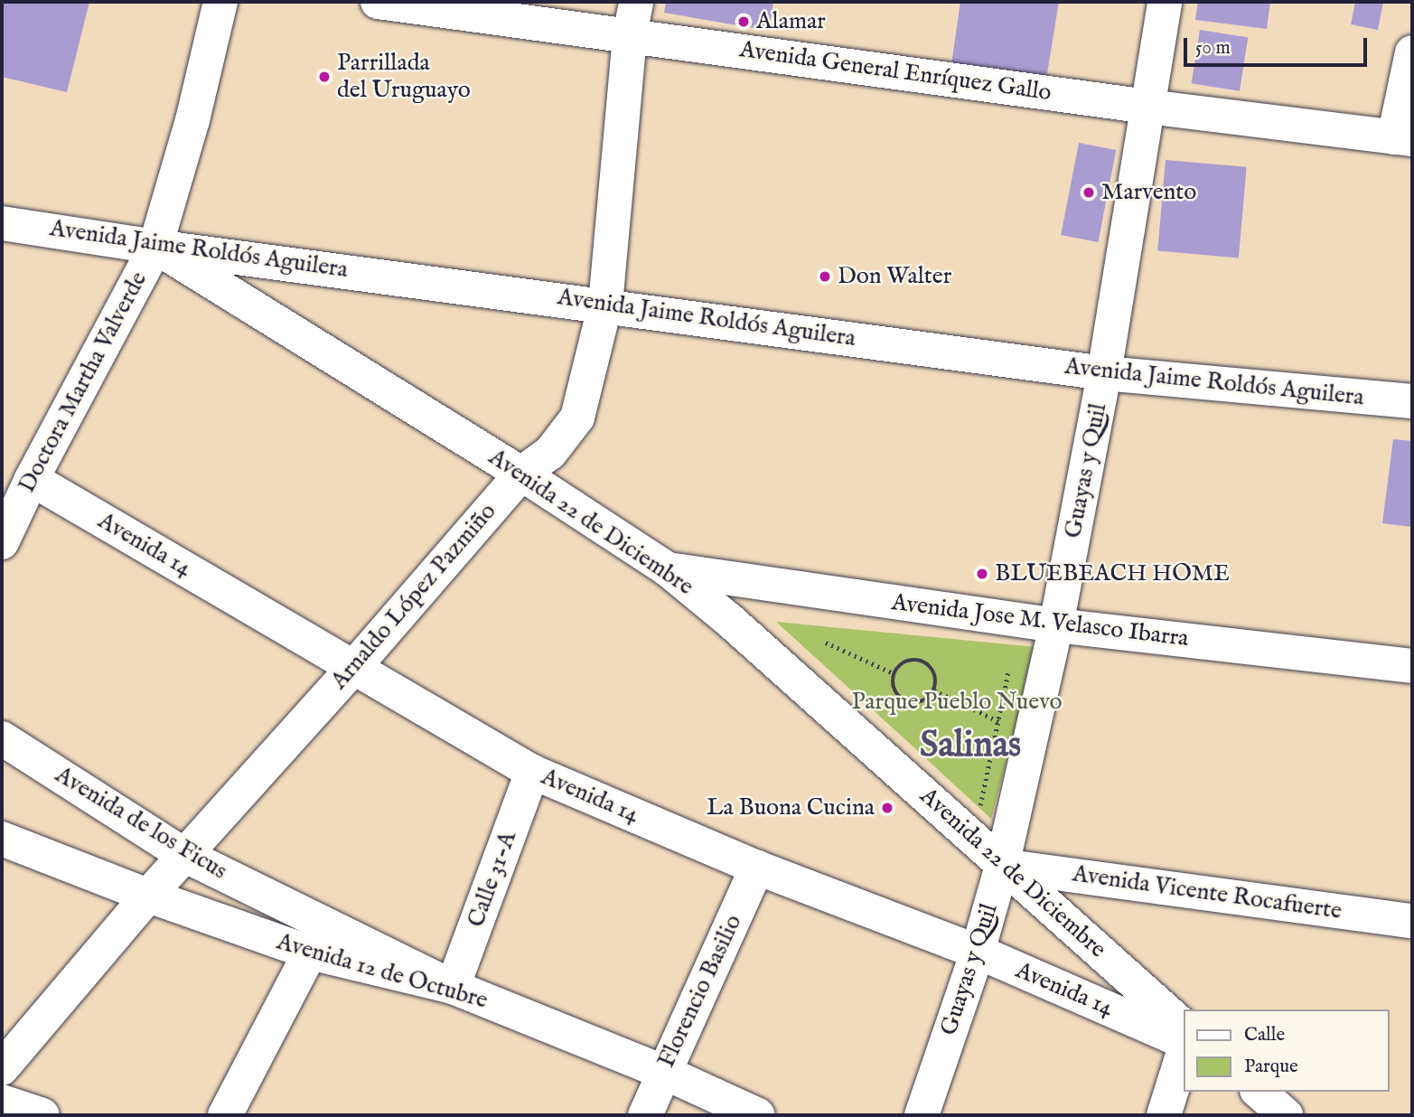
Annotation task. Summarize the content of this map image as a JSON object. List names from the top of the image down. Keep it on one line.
{"streets":{"street":["Avenida General Enríquez Gallo","Avenida Jaime Roldós Aguilera","Doctora Martha Valverde","Guayas y Quil","Avenida 22 de Diciembre","Avenida 14","Arnaldo López Pazmiño","Avenida Jose M. Velasco Ibarra","Avenida de los Ficus","Calle 31-A","Avenida Vicente Rocafuerte","Avenida 12 de Octubre","Florencio Basilio"]},"crossings":[["Avenida General Enríquez Gallo","Guayas y Quil"],["Avenida General Enríquez Gallo","Arnaldo López Pazmiño"],["Avenida Jaime Roldós Aguilera","Doctora Martha Valverde"],["Avenida Jaime Roldós Aguilera","Guayas y Quil"],["Avenida Jaime Roldós Aguilera","Avenida 22 de Diciembre"],["Avenida Jaime Roldós Aguilera","Arnaldo López Pazmiño"],["Doctora Martha Valverde","Avenida 22 de Diciembre"],["Doctora Martha Valverde","Avenida 14"],["Guayas y Quil","Avenida 22 de Diciembre"],["Guayas y Quil","Avenida 14"],["Guayas y Quil","Avenida Jose M. Velasco Ibarra"],["Guayas y Quil","Avenida Vicente Rocafuerte"],["Avenida 22 de Diciembre","Arnaldo López Pazmiño"],["Avenida 22 de Diciembre","Avenida Jose M. Velasco Ibarra"],["Avenida 22 de Diciembre","Avenida Vicente Rocafuerte"],["Avenida 14","Arnaldo López Pazmiño"],["Avenida 14","Calle 31-A"],["Avenida 14","Florencio Basilio"],["Arnaldo López Pazmiño","Avenida de los Ficus"],["Arnaldo López Pazmiño","Avenida 12 de Octubre"],["Avenida de los Ficus","Calle 31-A"],["Avenida de los Ficus","Avenida 12 de Octubre"],["Calle 31-A","Avenida 12 de Octubre"],["Avenida 12 de Octubre","Florencio Basilio"]],"districts":["Salinas"],"parks":["Parque Pueblo Nuevo"],"places":["Alamar","Parrillada del Uruguayo","Marvento","Don Walter","BLUEBEACH HOME","La Buona Cucina"],"legend":["Calle","Parque"],"scale_bar":"50 m"}
